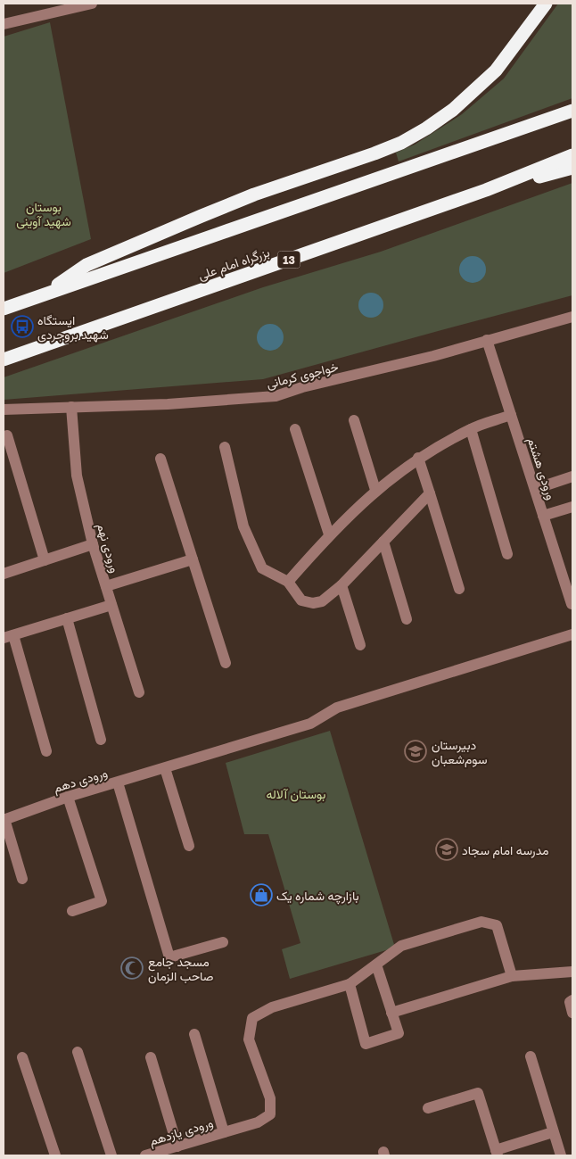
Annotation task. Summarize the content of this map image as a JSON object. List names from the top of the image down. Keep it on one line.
{"streets":{"highway":["13","بزرگراه امام علی"],"street":["خواجوی کرمانی","ورودی هشتم","ورودی نهم","ورودی دهم","ورودی یازدهم"]},"crossings":[["خواجوی کرمانی","ورودی هشتم"],["خواجوی کرمانی","ورودی نهم"]],"parks":["بوستان شهید آوینی","بوستان آلاله"],"places":{"bus stop":["ایستگاه شهید بروجردی"],"school or university":["دبیرستان سوم‌شعبان","مدرسه امام سجاد"],"shop":["بازارچه شماره یک"],"mosque":["مسجد جامع صاحب الزمان"]}}
